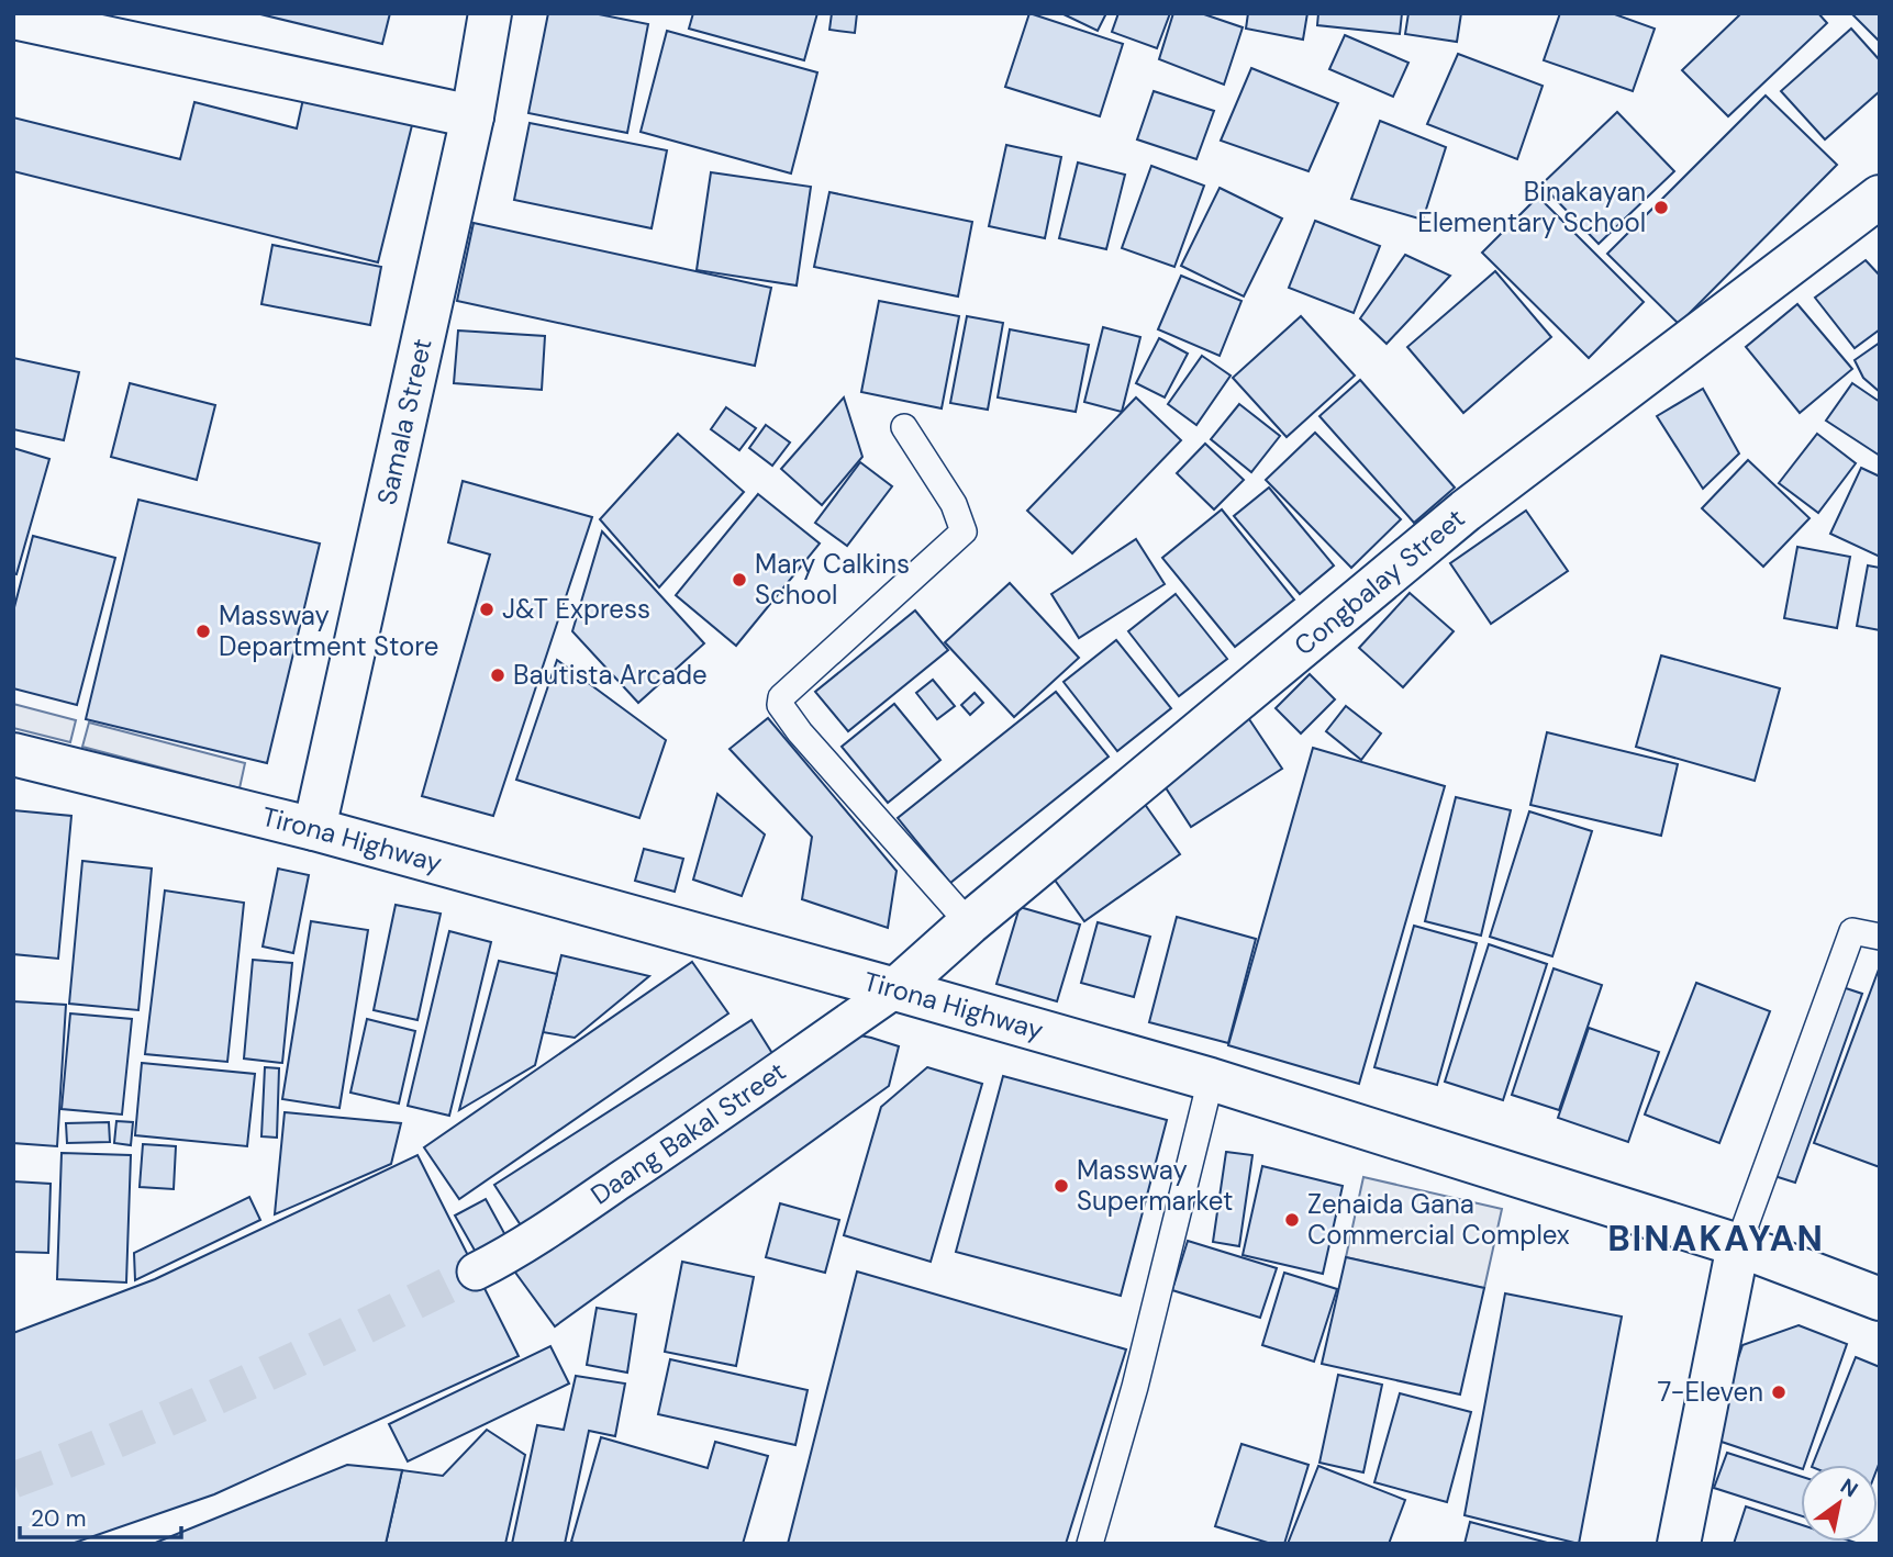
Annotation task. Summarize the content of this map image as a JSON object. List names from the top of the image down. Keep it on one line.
{"streets":{"street":["Samala Street","Congbalay Street","Tirona Highway","Daang Bakal Street"]},"crossings":[["Samala Street","Tirona Highway"],["Congbalay Street","Tirona Highway"],["Congbalay Street","Daang Bakal Street"],["Tirona Highway","Daang Bakal Street"]],"districts":["BINAKAYAN"],"places":["Binakayan Elementary School","Mary Calkins School","J&T Express","Massway Department Store","Bautista Arcade","Massway Supermarket","Zenaida Gana Commercial Complex","7-Eleven"],"scale_bar":"20 m","north":"top right"}
